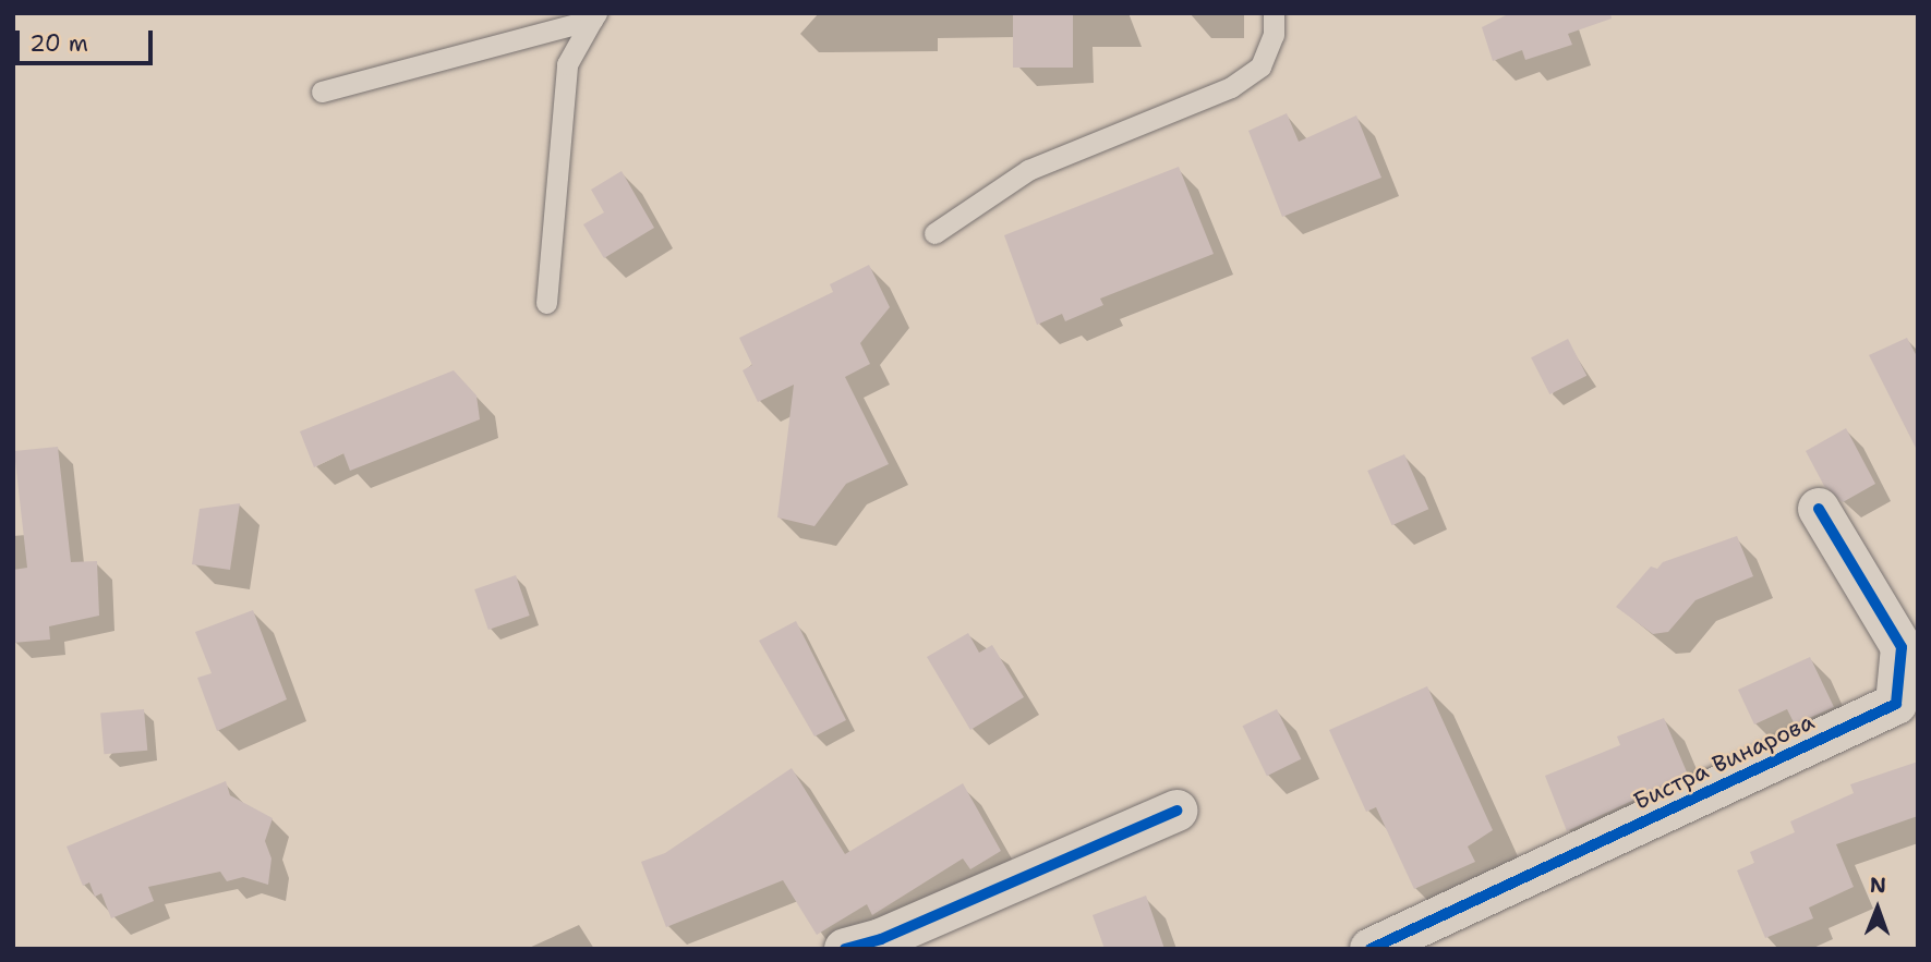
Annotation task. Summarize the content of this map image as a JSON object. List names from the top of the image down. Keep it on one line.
{"streets":{"street":["Бистра Винарова"]},"scale_bar":"20 m","north":"top"}
